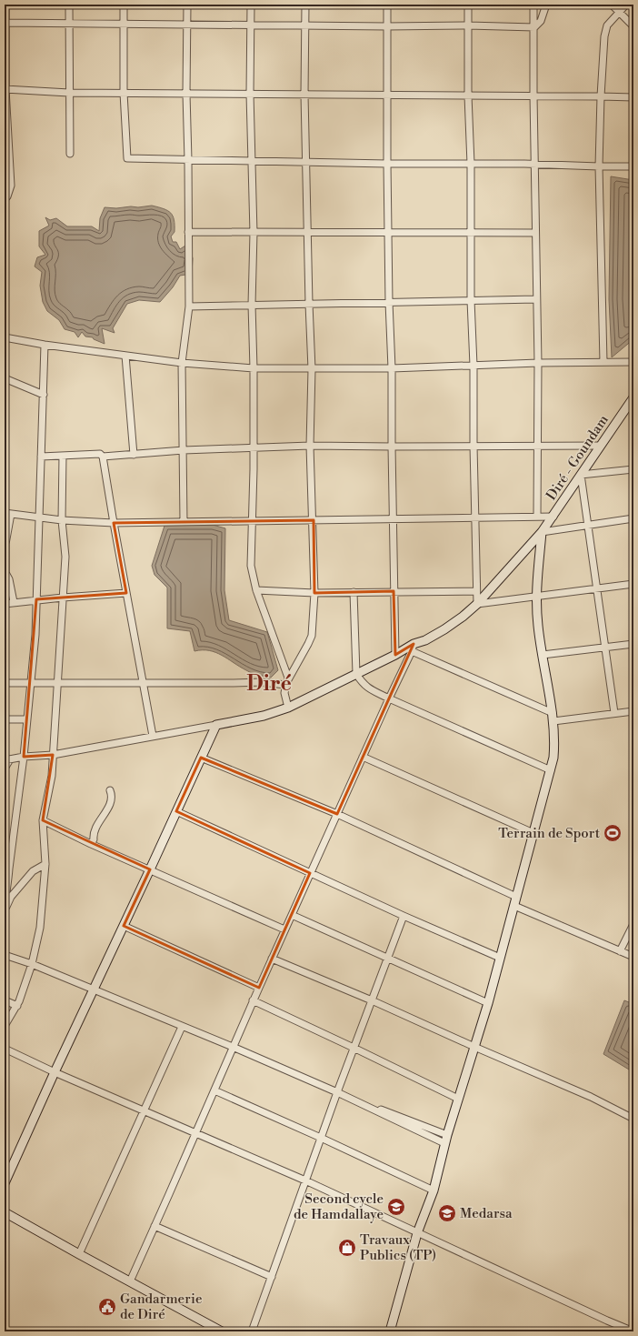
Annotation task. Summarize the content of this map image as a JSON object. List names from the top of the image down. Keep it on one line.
{"streets":{"main road":["Diré - Goundam"]},"districts":["Diré"],"places":{"sports":["Terrain de Sport"],"school or university":["Second cycle de Hamdallaye","Medarsa"],"shop":["Travaux Publics (TP)"],"public building":["Gandarmerie de Diré"]}}
